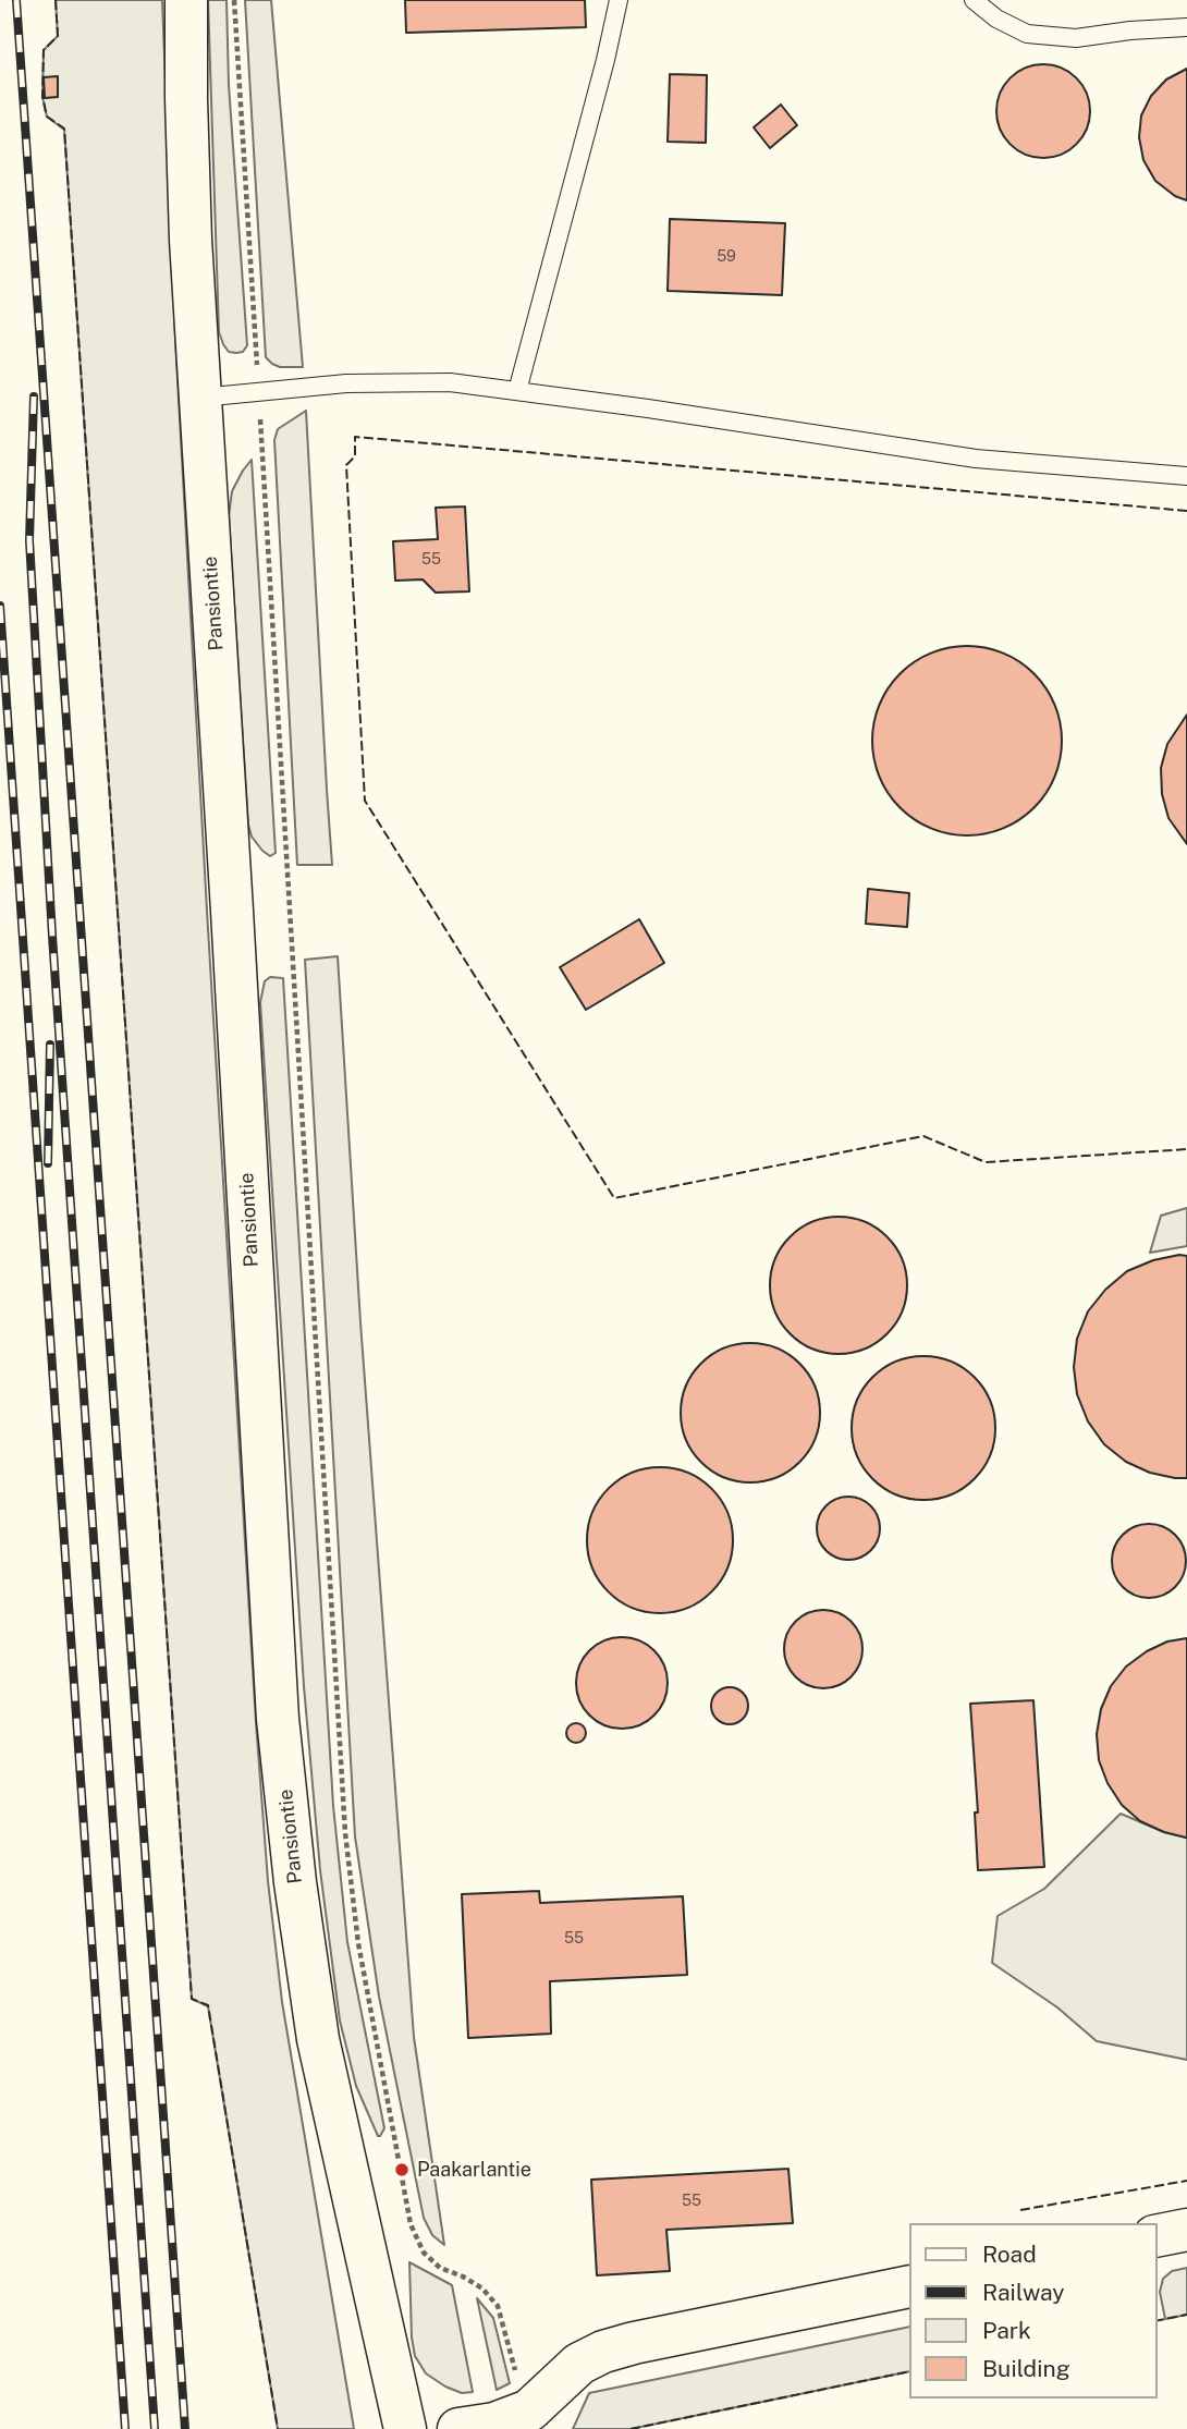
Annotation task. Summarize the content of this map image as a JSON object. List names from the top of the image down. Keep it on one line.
{"streets":{"street":["Pansiontie"]},"places":["Paakarlantie"],"house_numbers":["59","55","55","55"],"legend":["Road","Railway","Park","Building"]}
